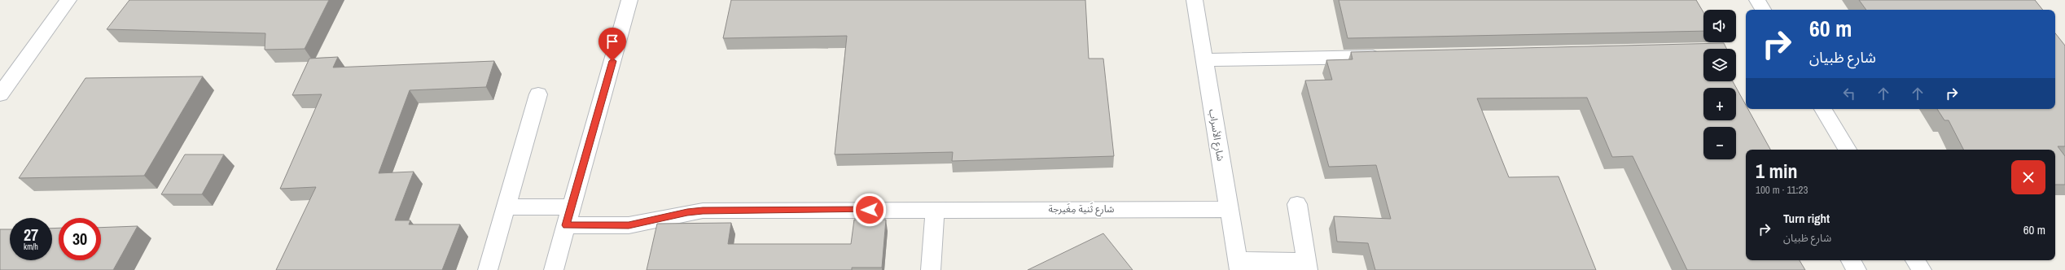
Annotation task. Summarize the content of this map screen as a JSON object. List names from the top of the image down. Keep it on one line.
{"streets":{"street":["شارع الأسراب","شارع ثَنية مِغَيرجة"]},"crossings":[["شارع الأسراب","شارع ثَنية مِغَيرجة"]],"page":{"map_buttons":["+","−"],"turn":["60 m","شارع ظبيان"],"heading":["1 min","100 m · 11:23"],"list":[{"name":"Turn right","note":"شارع ظبيان","value":"60 m"}],"speed":"27 km/h","limit":"30"}}
